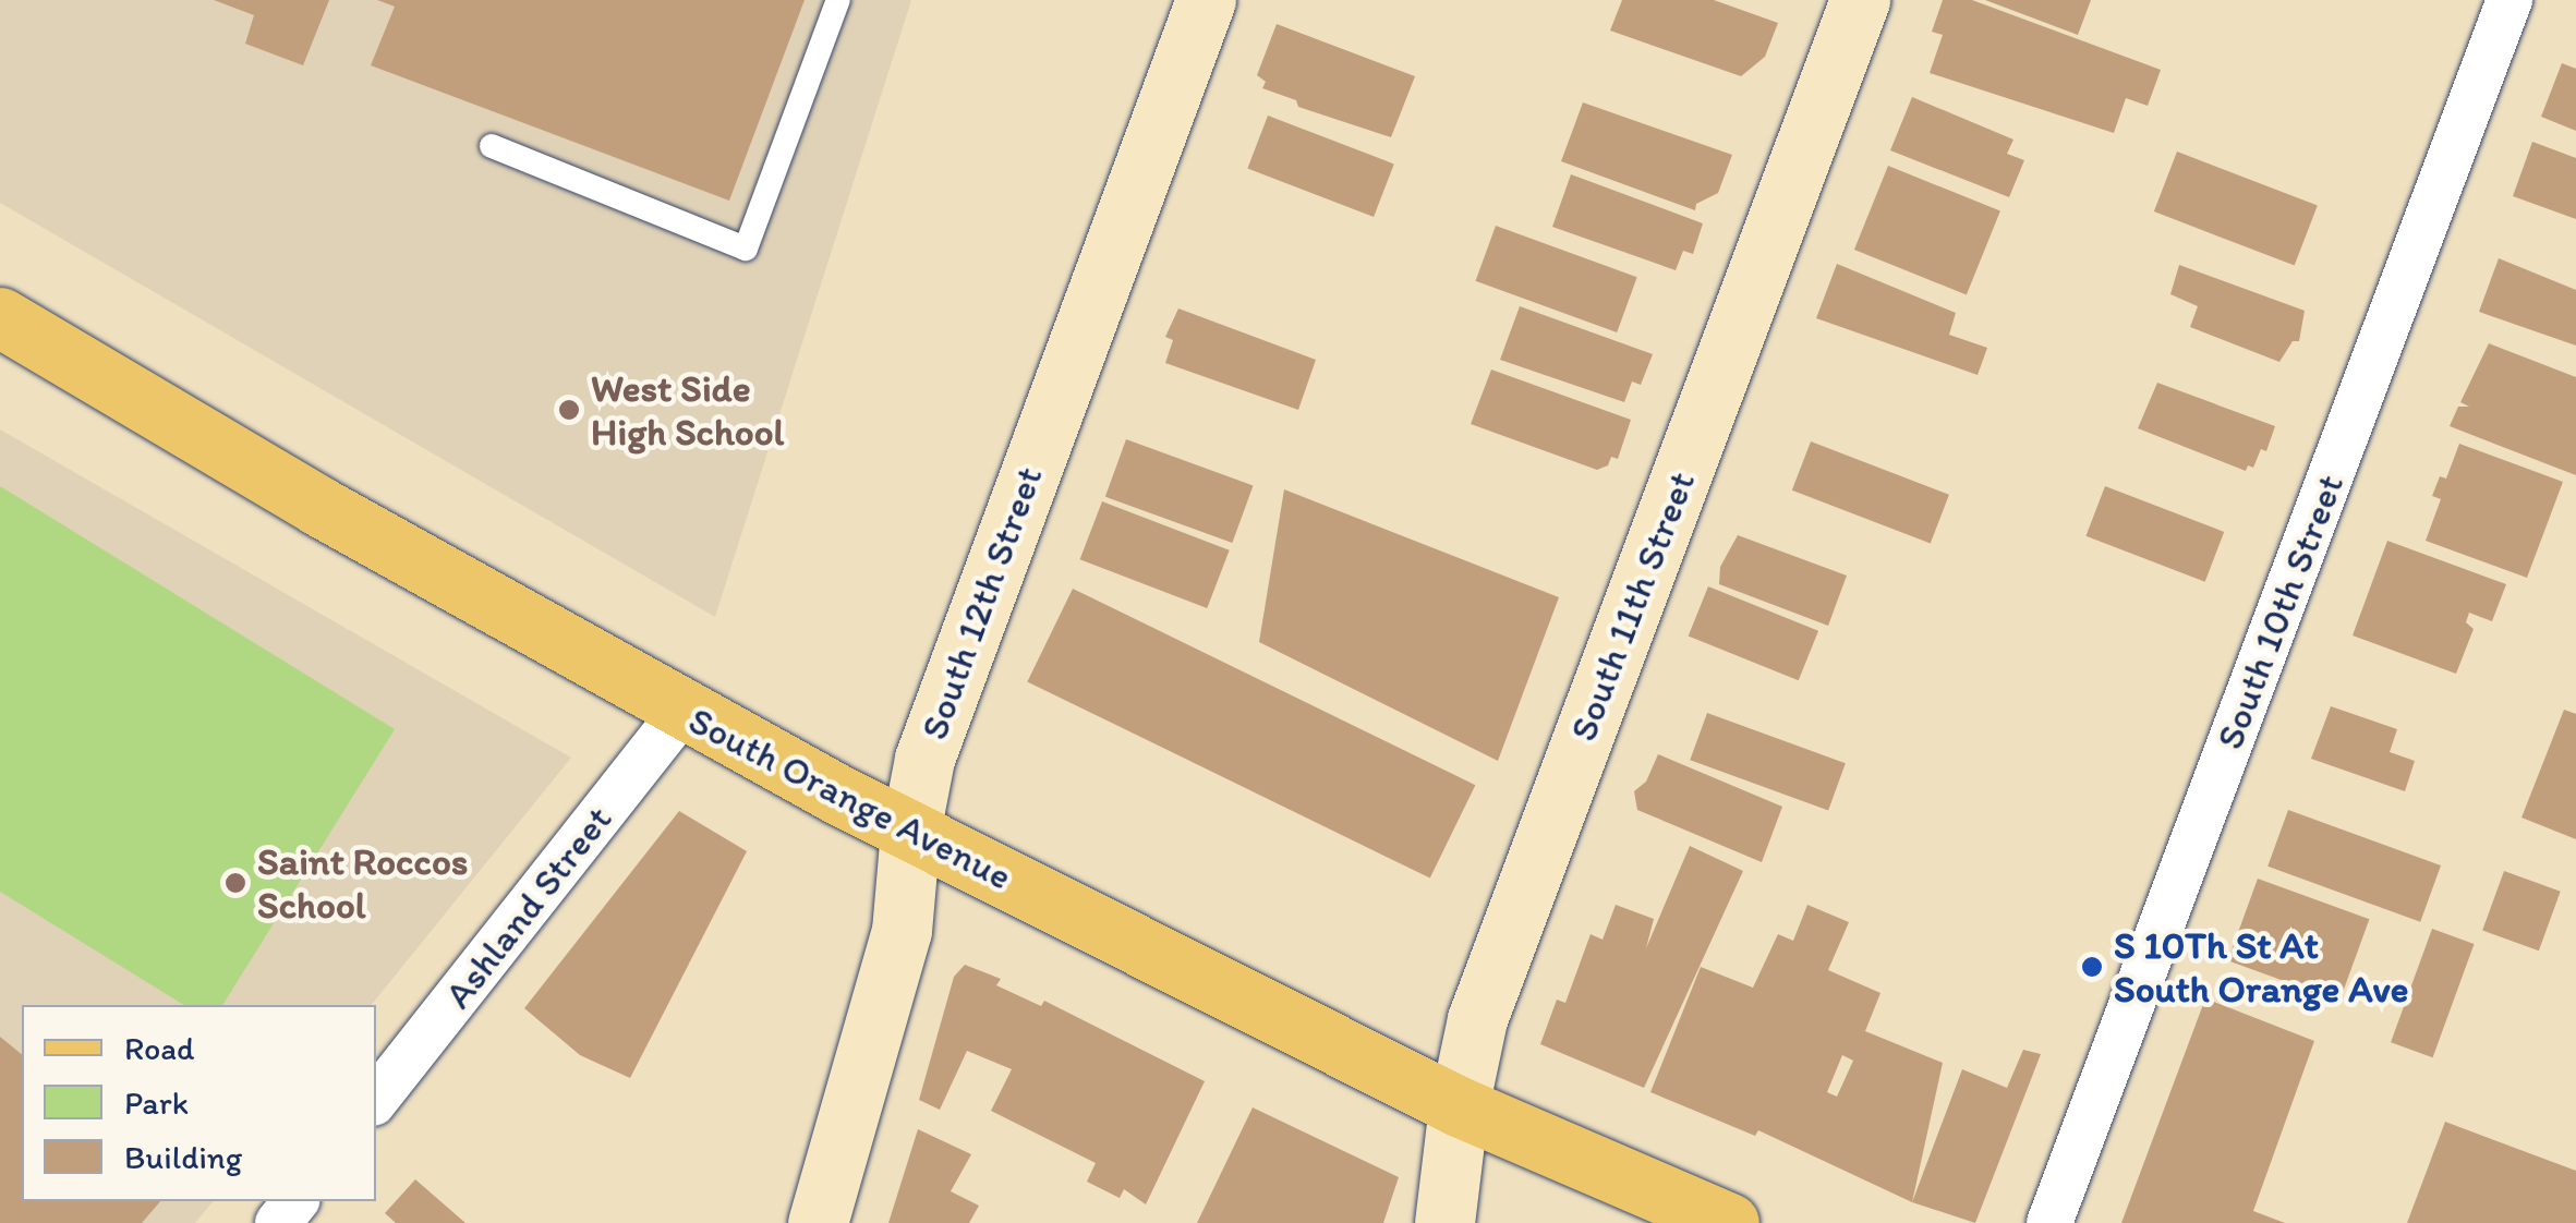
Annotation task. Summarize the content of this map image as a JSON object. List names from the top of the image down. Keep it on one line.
{"streets":{"main road":["South Orange Avenue"],"street":["South 12th Street","South 11th Street","South 10th Street","Ashland Street"]},"crossings":[["South 12th Street","South Orange Avenue"],["South 11th Street","South Orange Avenue"],["South Orange Avenue","Ashland Street"]],"places":["West Side High School","Saint Roccos School","S 10Th St At South Orange Ave"],"legend":["Road","Park","Building"]}
